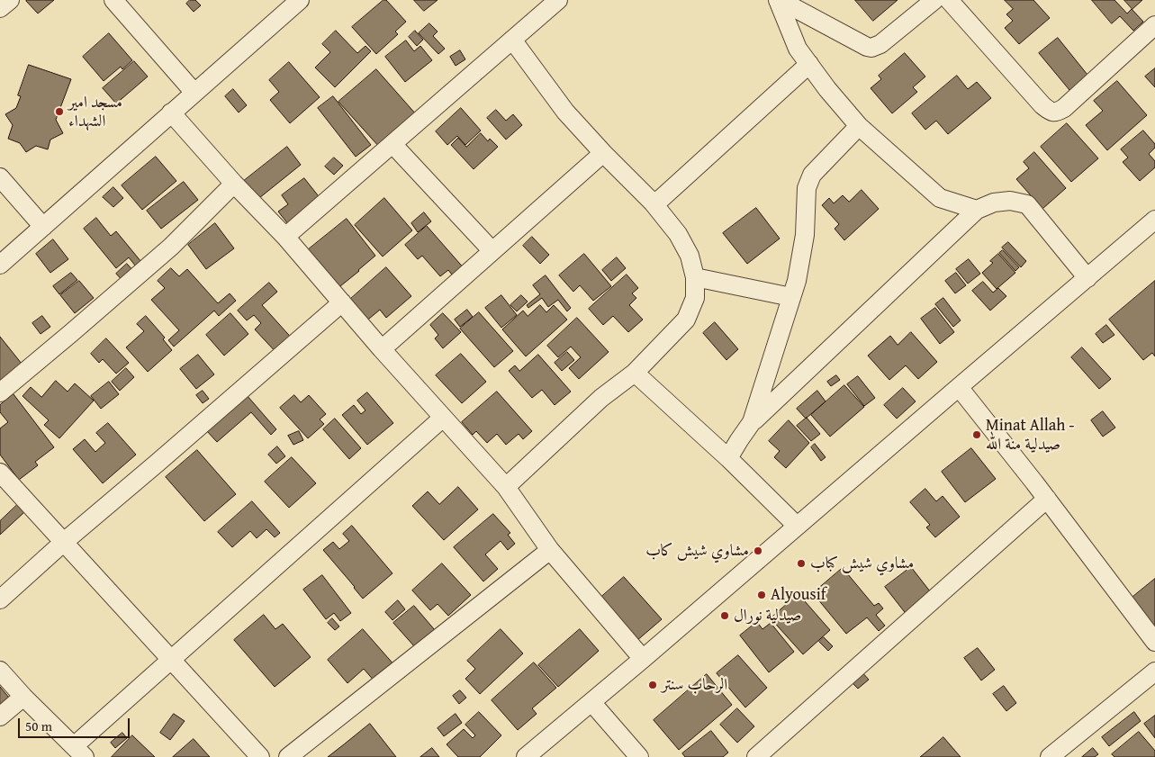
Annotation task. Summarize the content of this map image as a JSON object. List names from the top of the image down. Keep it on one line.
{"places":["مسجد امير الشهداء","Minat Allah - صيدلية منة الله","مشاوي شيش كاب","مشاوي شيش كباب","Alyousif","صيدلية نورال","الرحاب سنتر"],"scale_bar":"50 m"}
